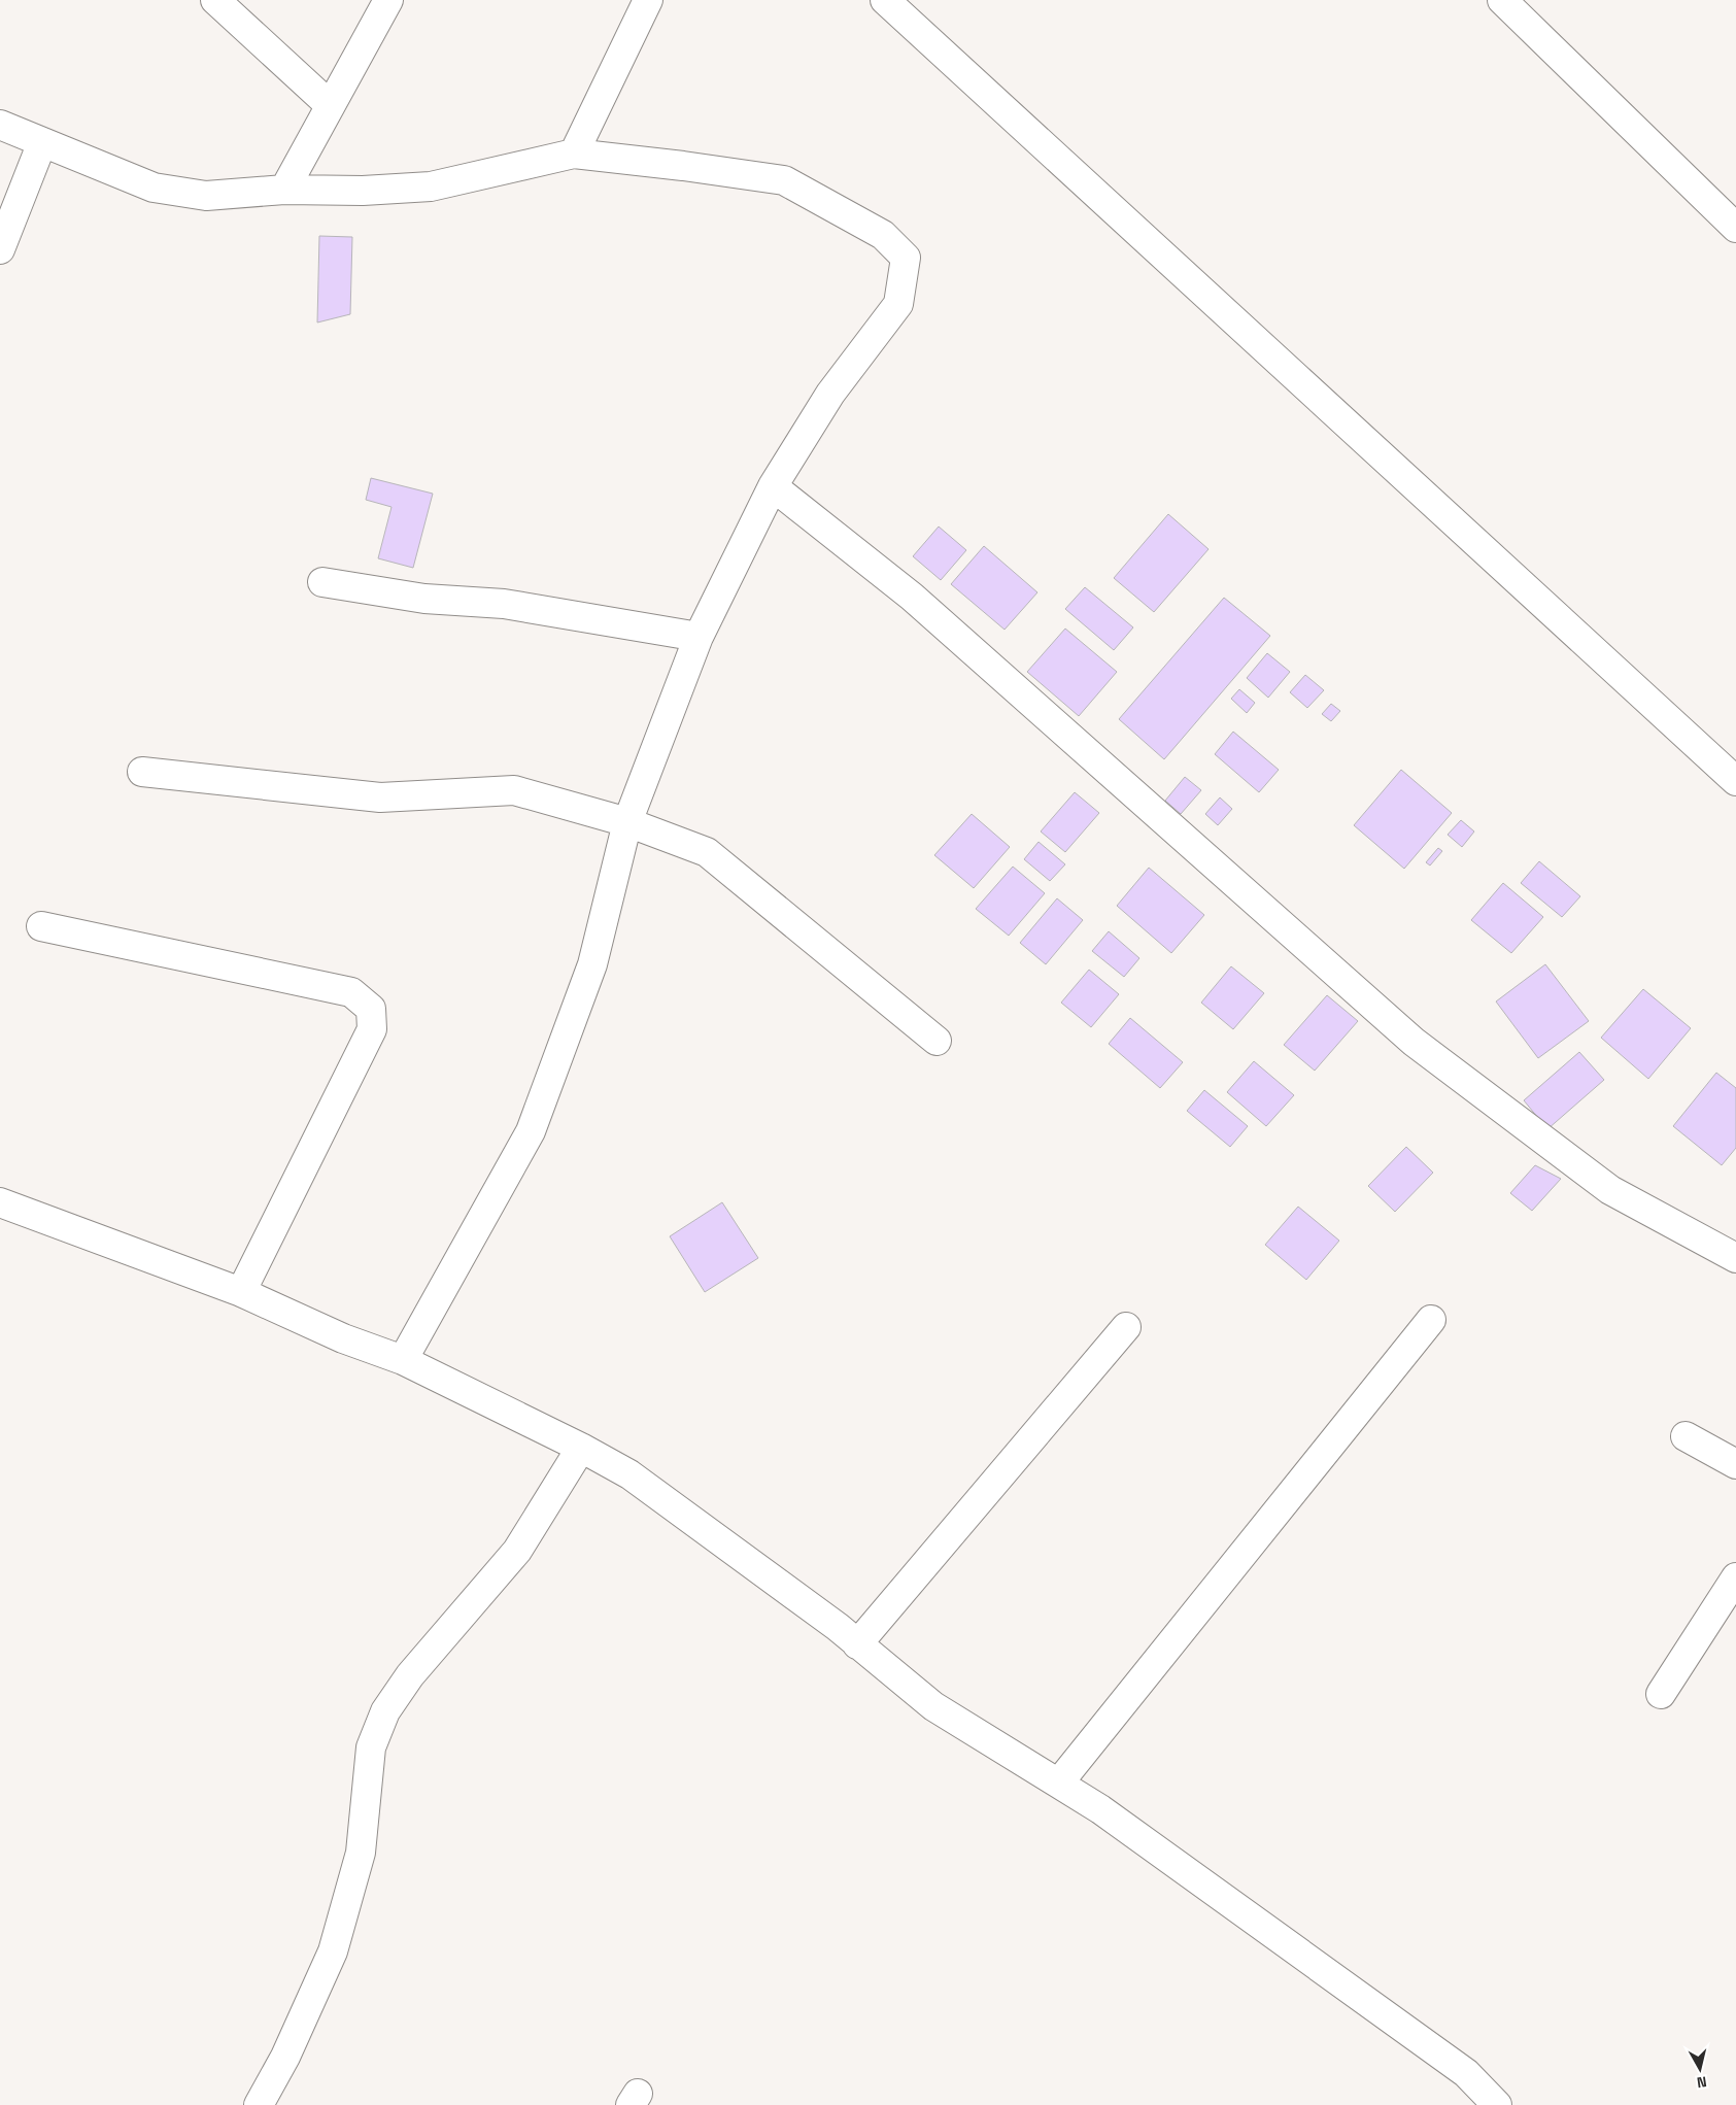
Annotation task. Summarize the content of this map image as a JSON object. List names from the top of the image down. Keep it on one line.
{"north":"bottom"}
